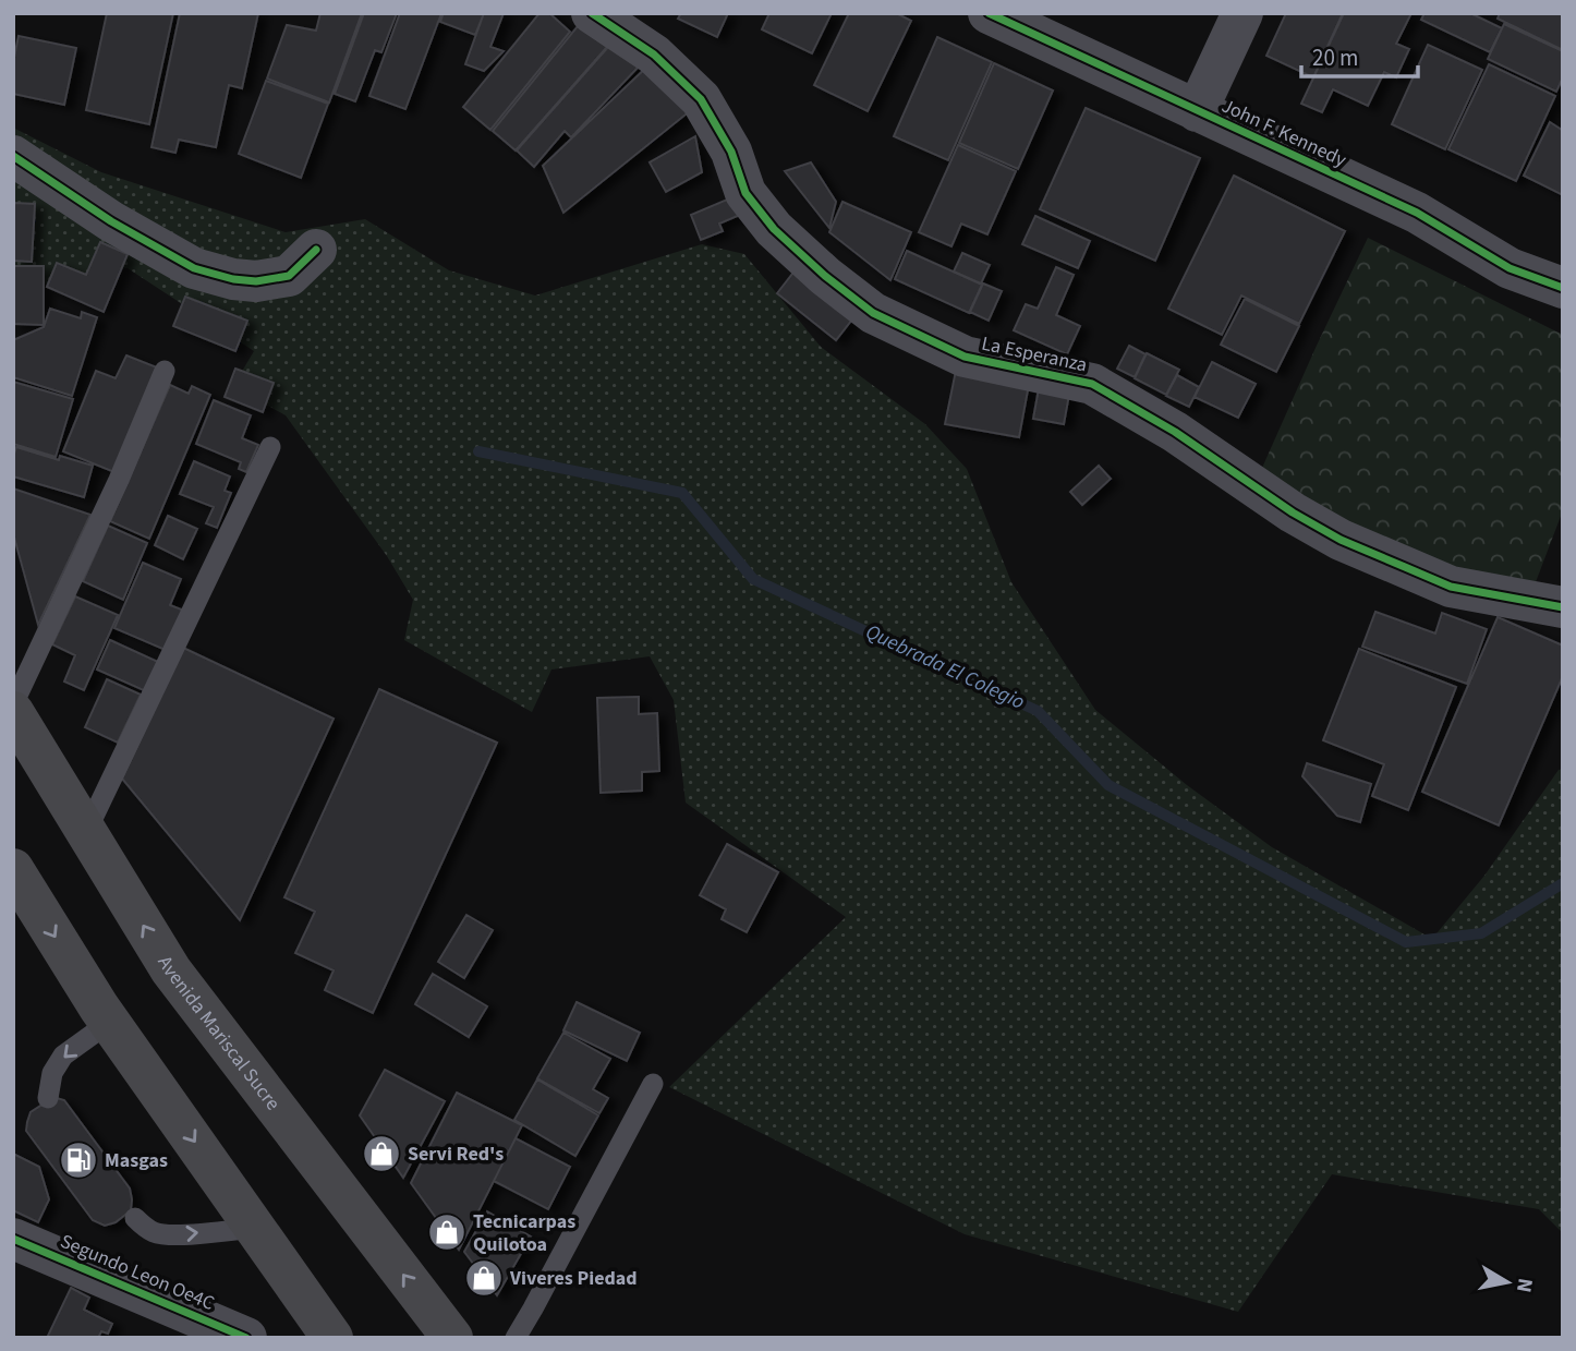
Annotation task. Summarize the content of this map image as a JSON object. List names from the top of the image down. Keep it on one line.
{"streets":{"main road":["Avenida Mariscal Sucre"],"street":["John F. Kennedy","La Esperanza","Segundo Leon Oe4C"]},"water":["Quebrada El Colegio"],"places":{"shop":["Servi Red's","Tecnicarpas Quilotoa","Viveres Piedad"],"fuel station":["Masgas"]},"scale_bar":"20 m","north":"right"}
